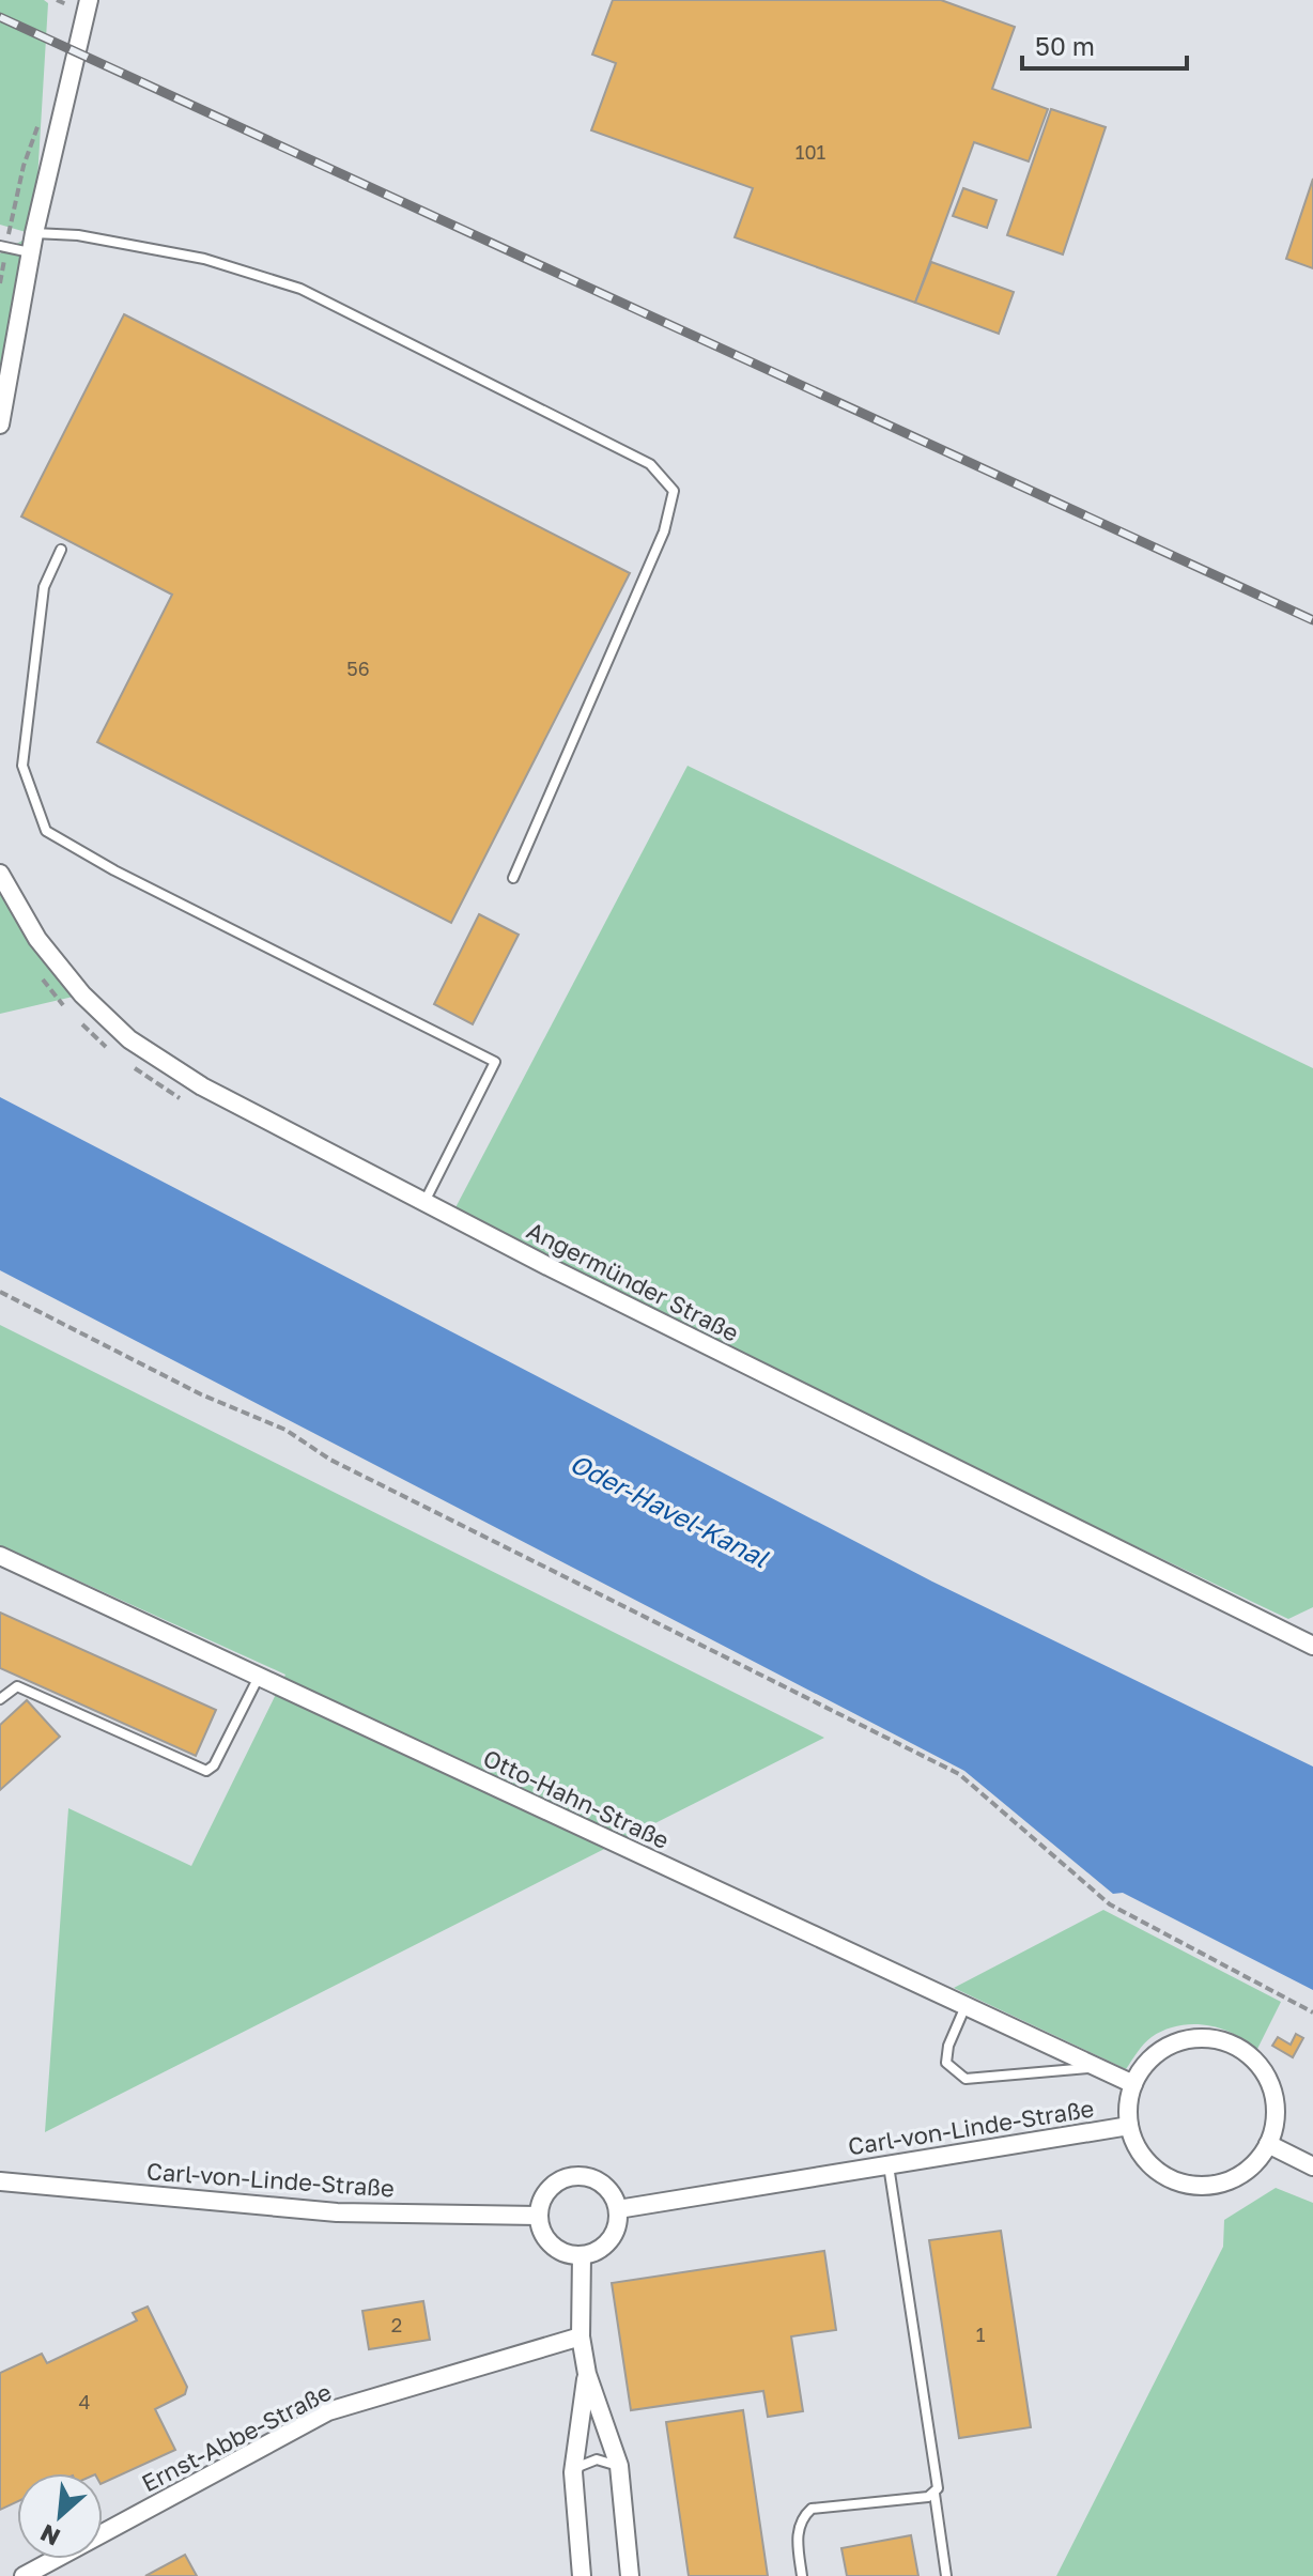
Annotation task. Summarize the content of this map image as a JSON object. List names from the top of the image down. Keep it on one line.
{"streets":{"street":["Angermünder Straße","Otto-Hahn-Straße","Carl-von-Linde-Straße","Ernst-Abbe-Straße"]},"crossings":[["Otto-Hahn-Straße","Carl-von-Linde-Straße"]],"water":["Oder-Havel-Kanal"],"house_numbers":["101","56","2","1","4"],"scale_bar":"50 m","north":"bottom left"}
